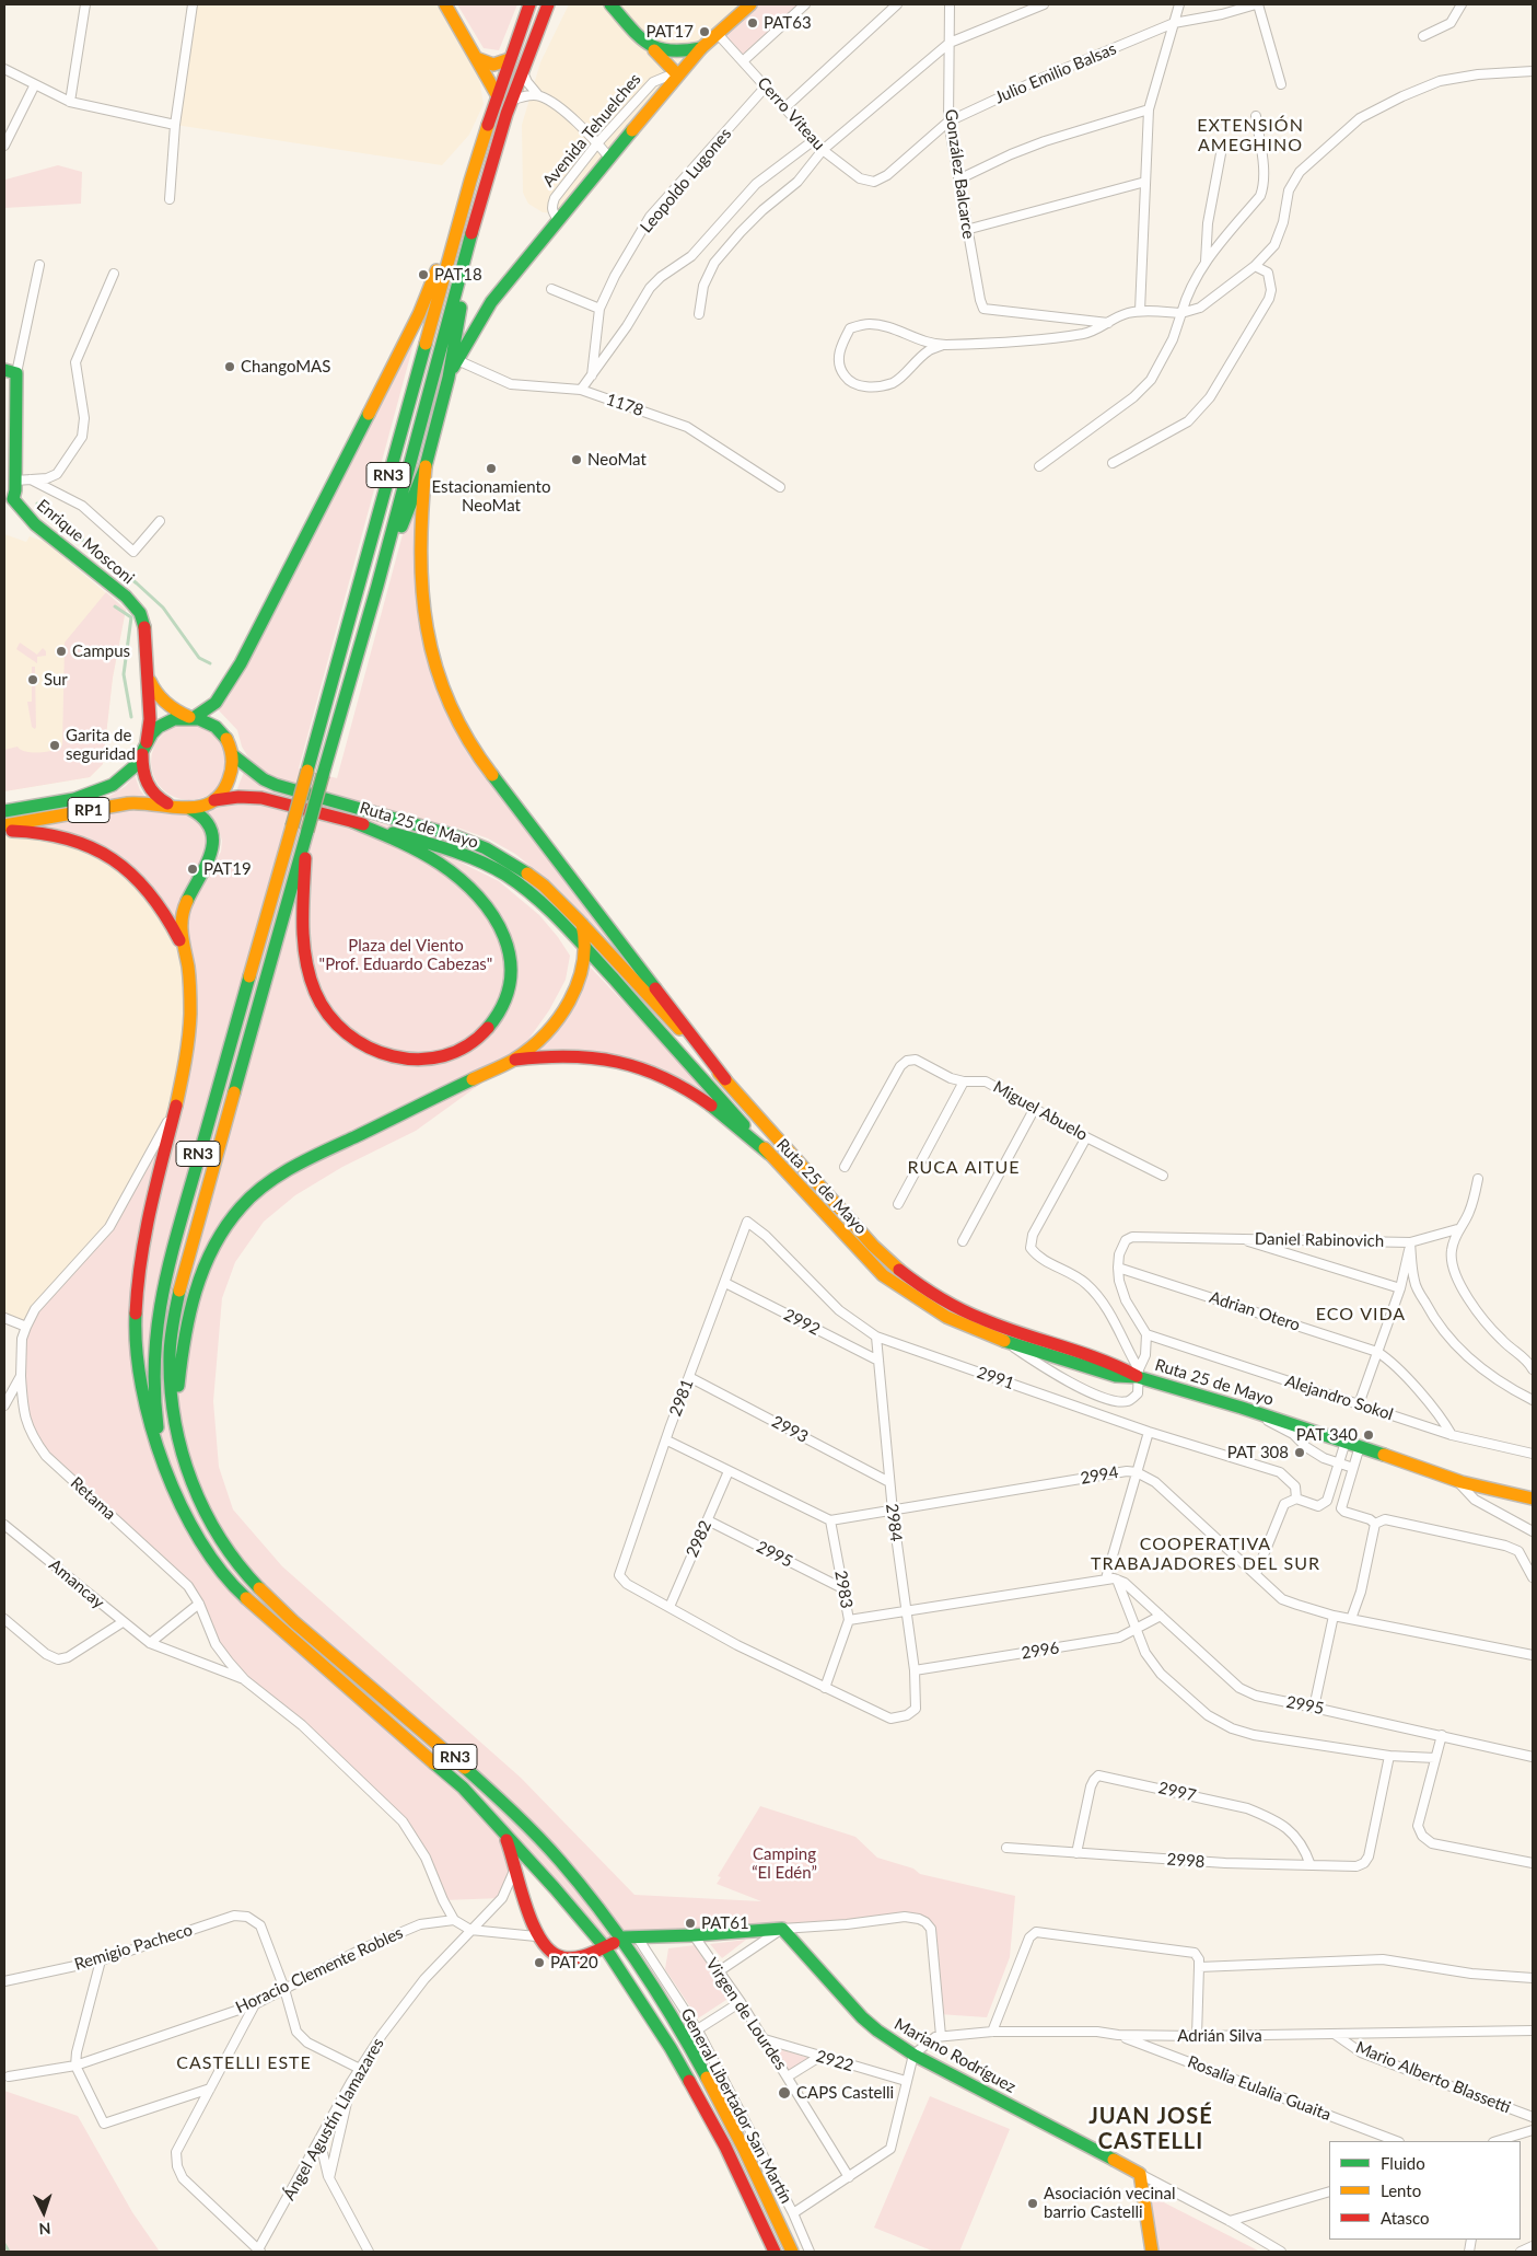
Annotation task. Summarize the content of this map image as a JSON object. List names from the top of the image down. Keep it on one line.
{"streets":{"main road":["Avenida Tehuelches","RN3","Enrique Mosconi","RP1","Ruta 25 de Mayo","Mariano Rodríguez"],"street":["Julio Emilio Balsas","Cerro Viteau","González Balcarce","Leopoldo Lugones","1178","Miguel Abuelo","Daniel Rabinovich","Adrian Otero","2992","2991","2981","Alejandro Sokol","2993","2994","Retama","2984","2982","2995","Amancay","2983","2996","2997","2998","Remigio Pacheco","Horacio Clemente Robles","Virgen de Lourdes","Adrián Silva","2922","Mario Alberto Blassetti","Rosalia Eulalia Guaita","General Libertador San Martín","Ángel Agustín Llamazares"]},"crossings":[["Julio Emilio Balsas","Cerro Viteau"],["Julio Emilio Balsas","González Balcarce"],["Cerro Viteau","Avenida Tehuelches"],["Cerro Viteau","Leopoldo Lugones"],["Avenida Tehuelches","1178"],["Enrique Mosconi","RP1"],["Enrique Mosconi","Ruta 25 de Mayo"],["RP1","Ruta 25 de Mayo"],["Daniel Rabinovich","Adrian Otero"],["Adrian Otero","Alejandro Sokol"],["2992","2981"],["2992","2984"],["2991","2981"],["2991","2984"],["2981","2993"],["2981","2982"],["2993","2984"],["2994","2984"],["2994","2983"],["Retama","Amancay"],["2984","2983"],["2984","2996"],["2982","2995"],["2995","2983"],["2995","2996"],["2997","2998"],["Remigio Pacheco","Horacio Clemente Robles"],["Virgen de Lourdes","2922"],["Adrián Silva","Mariano Rodríguez"],["Adrián Silva","Mario Alberto Blassetti"],["Adrián Silva","Rosalia Eulalia Guaita"]],"districts":["EXTENSIÓN AMEGHINO","RUCA AITUE","ECO VIDA","COOPERATIVA TRABAJADORES DEL SUR","CASTELLI ESTE","JUAN JOSÉ CASTELLI"],"parks":["Plaza del Viento \"Prof. Eduardo Cabezas\"","Camping “El Edén”"],"places":["PAT63","PAT17","PAT18","ChangoMAS","NeoMat","Estacionamiento NeoMat","Campus","Sur","Garita de seguridad","PAT19","PAT 340","PAT 308","PAT61","PAT20","CAPS Castelli","Asociación vecinal barrio Castelli"],"legend":["Fluido","Lento","Atasco"],"north":"bottom"}
